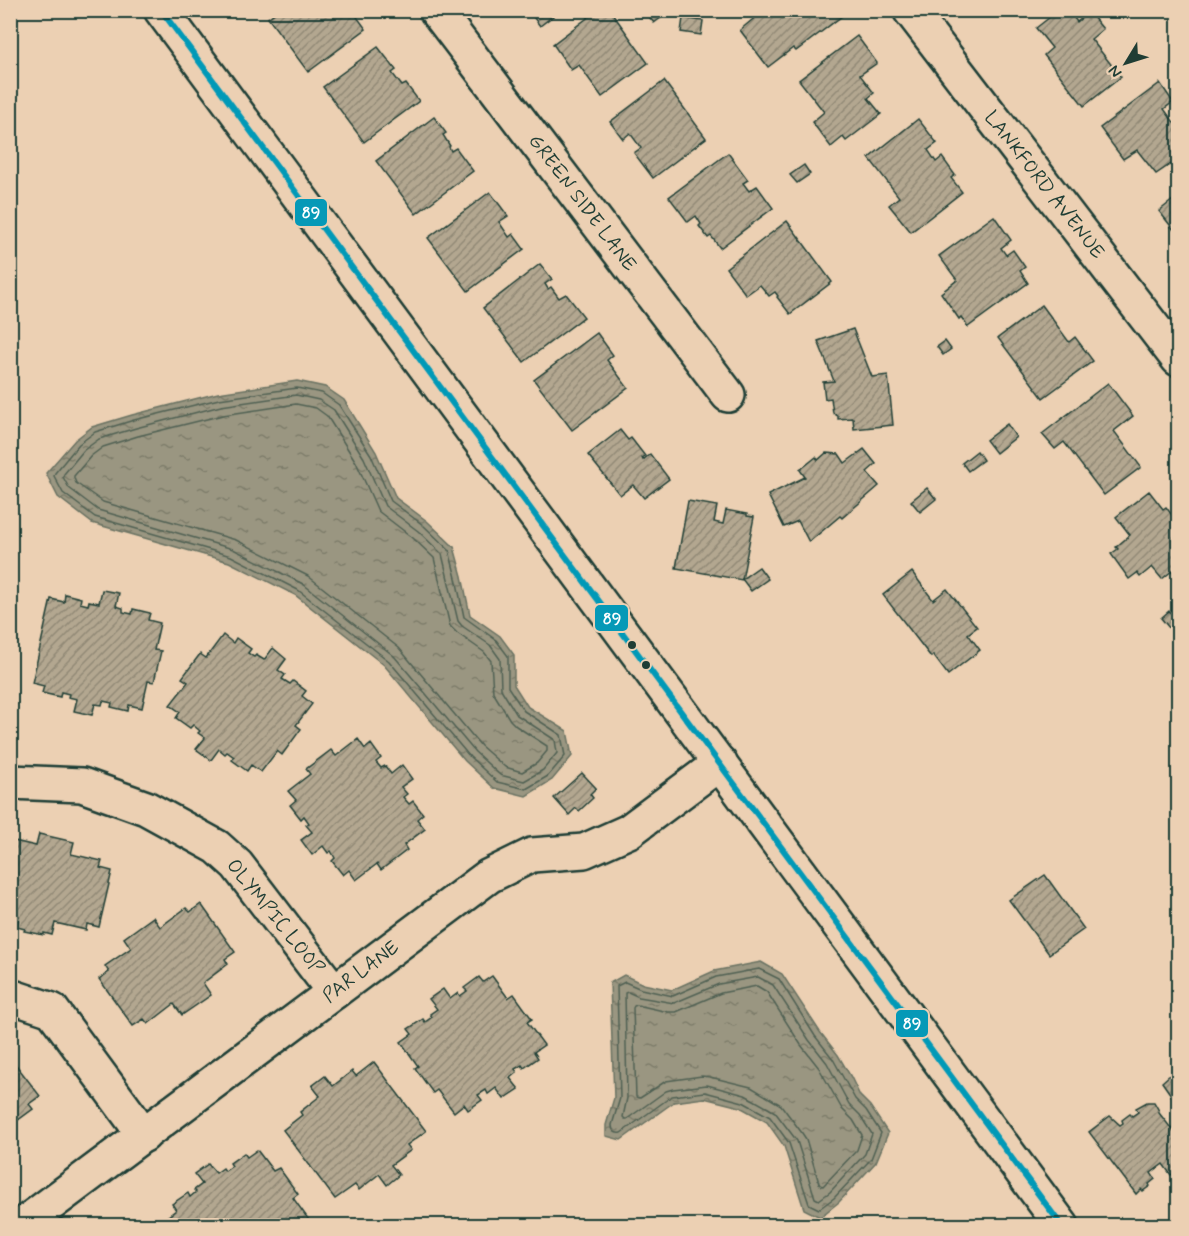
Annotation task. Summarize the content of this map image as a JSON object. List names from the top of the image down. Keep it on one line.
{"streets":{"street":["LANKFORD AVENUE","GREEN SIDE LANE","OLYMPIC LOOP","PAR LANE"]},"crossings":[["OLYMPIC LOOP","PAR LANE"]],"lines":["transit line 89"],"north":"bottom left"}
